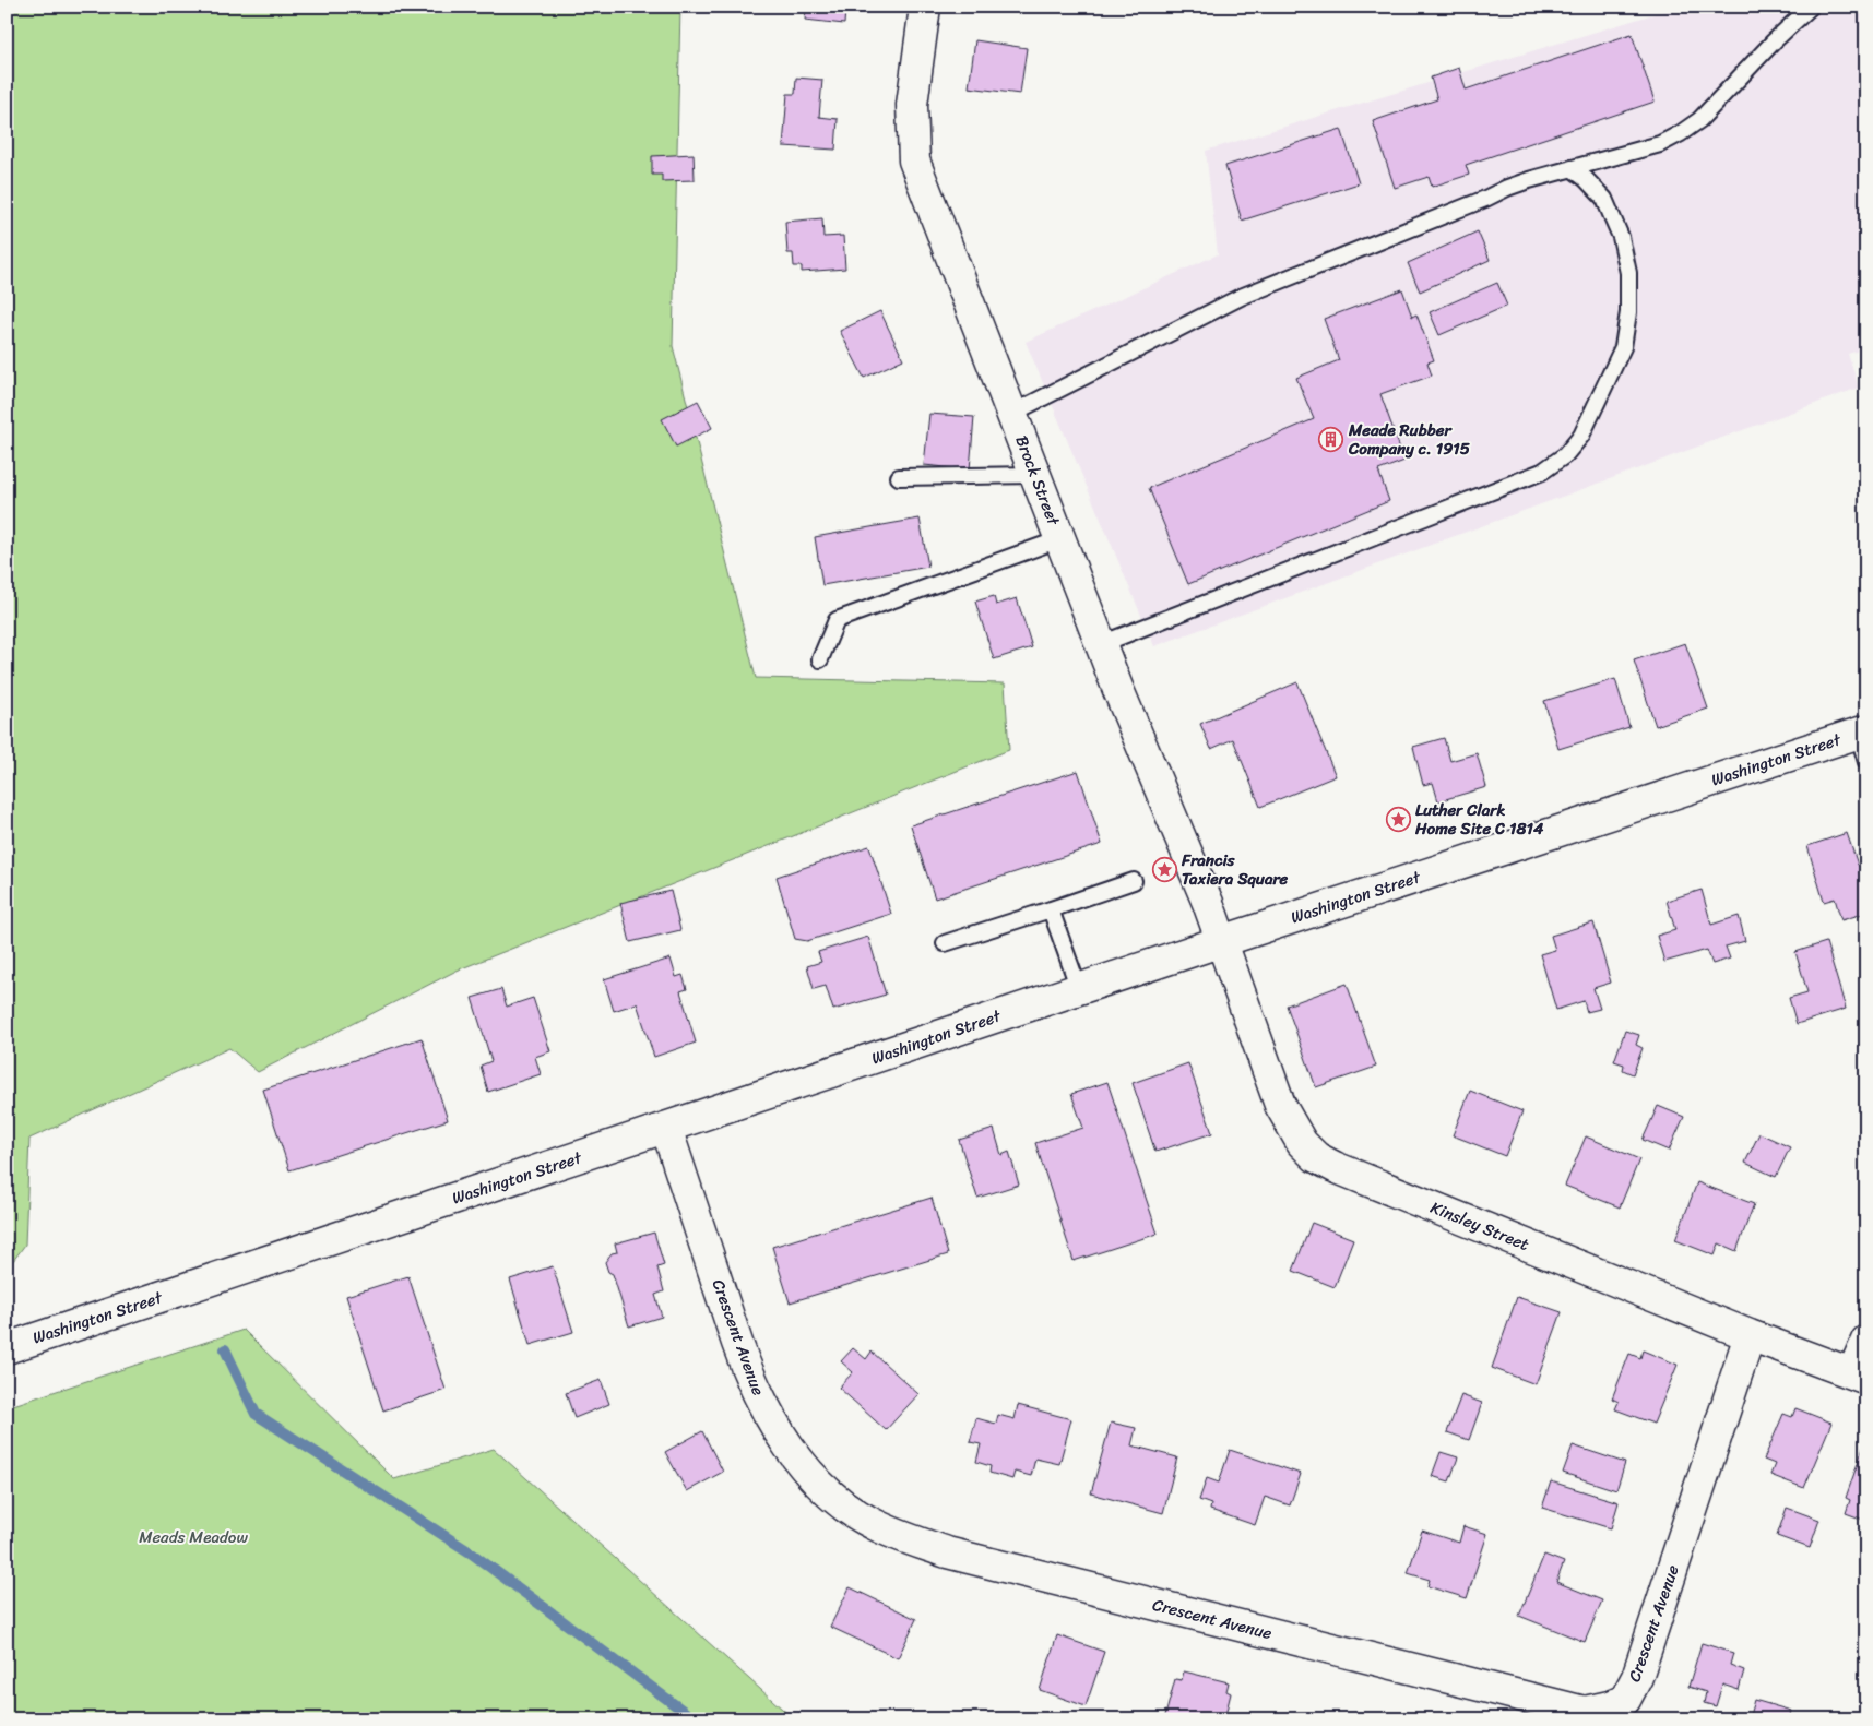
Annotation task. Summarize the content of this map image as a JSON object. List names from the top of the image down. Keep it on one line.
{"streets":{"street":["Brock Street","Washington Street","Kinsley Street","Crescent Avenue"]},"crossings":[["Brock Street","Washington Street"],["Brock Street","Kinsley Street"],["Washington Street","Kinsley Street"],["Washington Street","Crescent Avenue"],["Kinsley Street","Crescent Avenue"]],"parks":["Meads Meadow"],"places":{"building":["Meade Rubber Company c. 1915"],"place":["Luther Clark Home Site C 1814","Francis Taxiera Square"]}}
